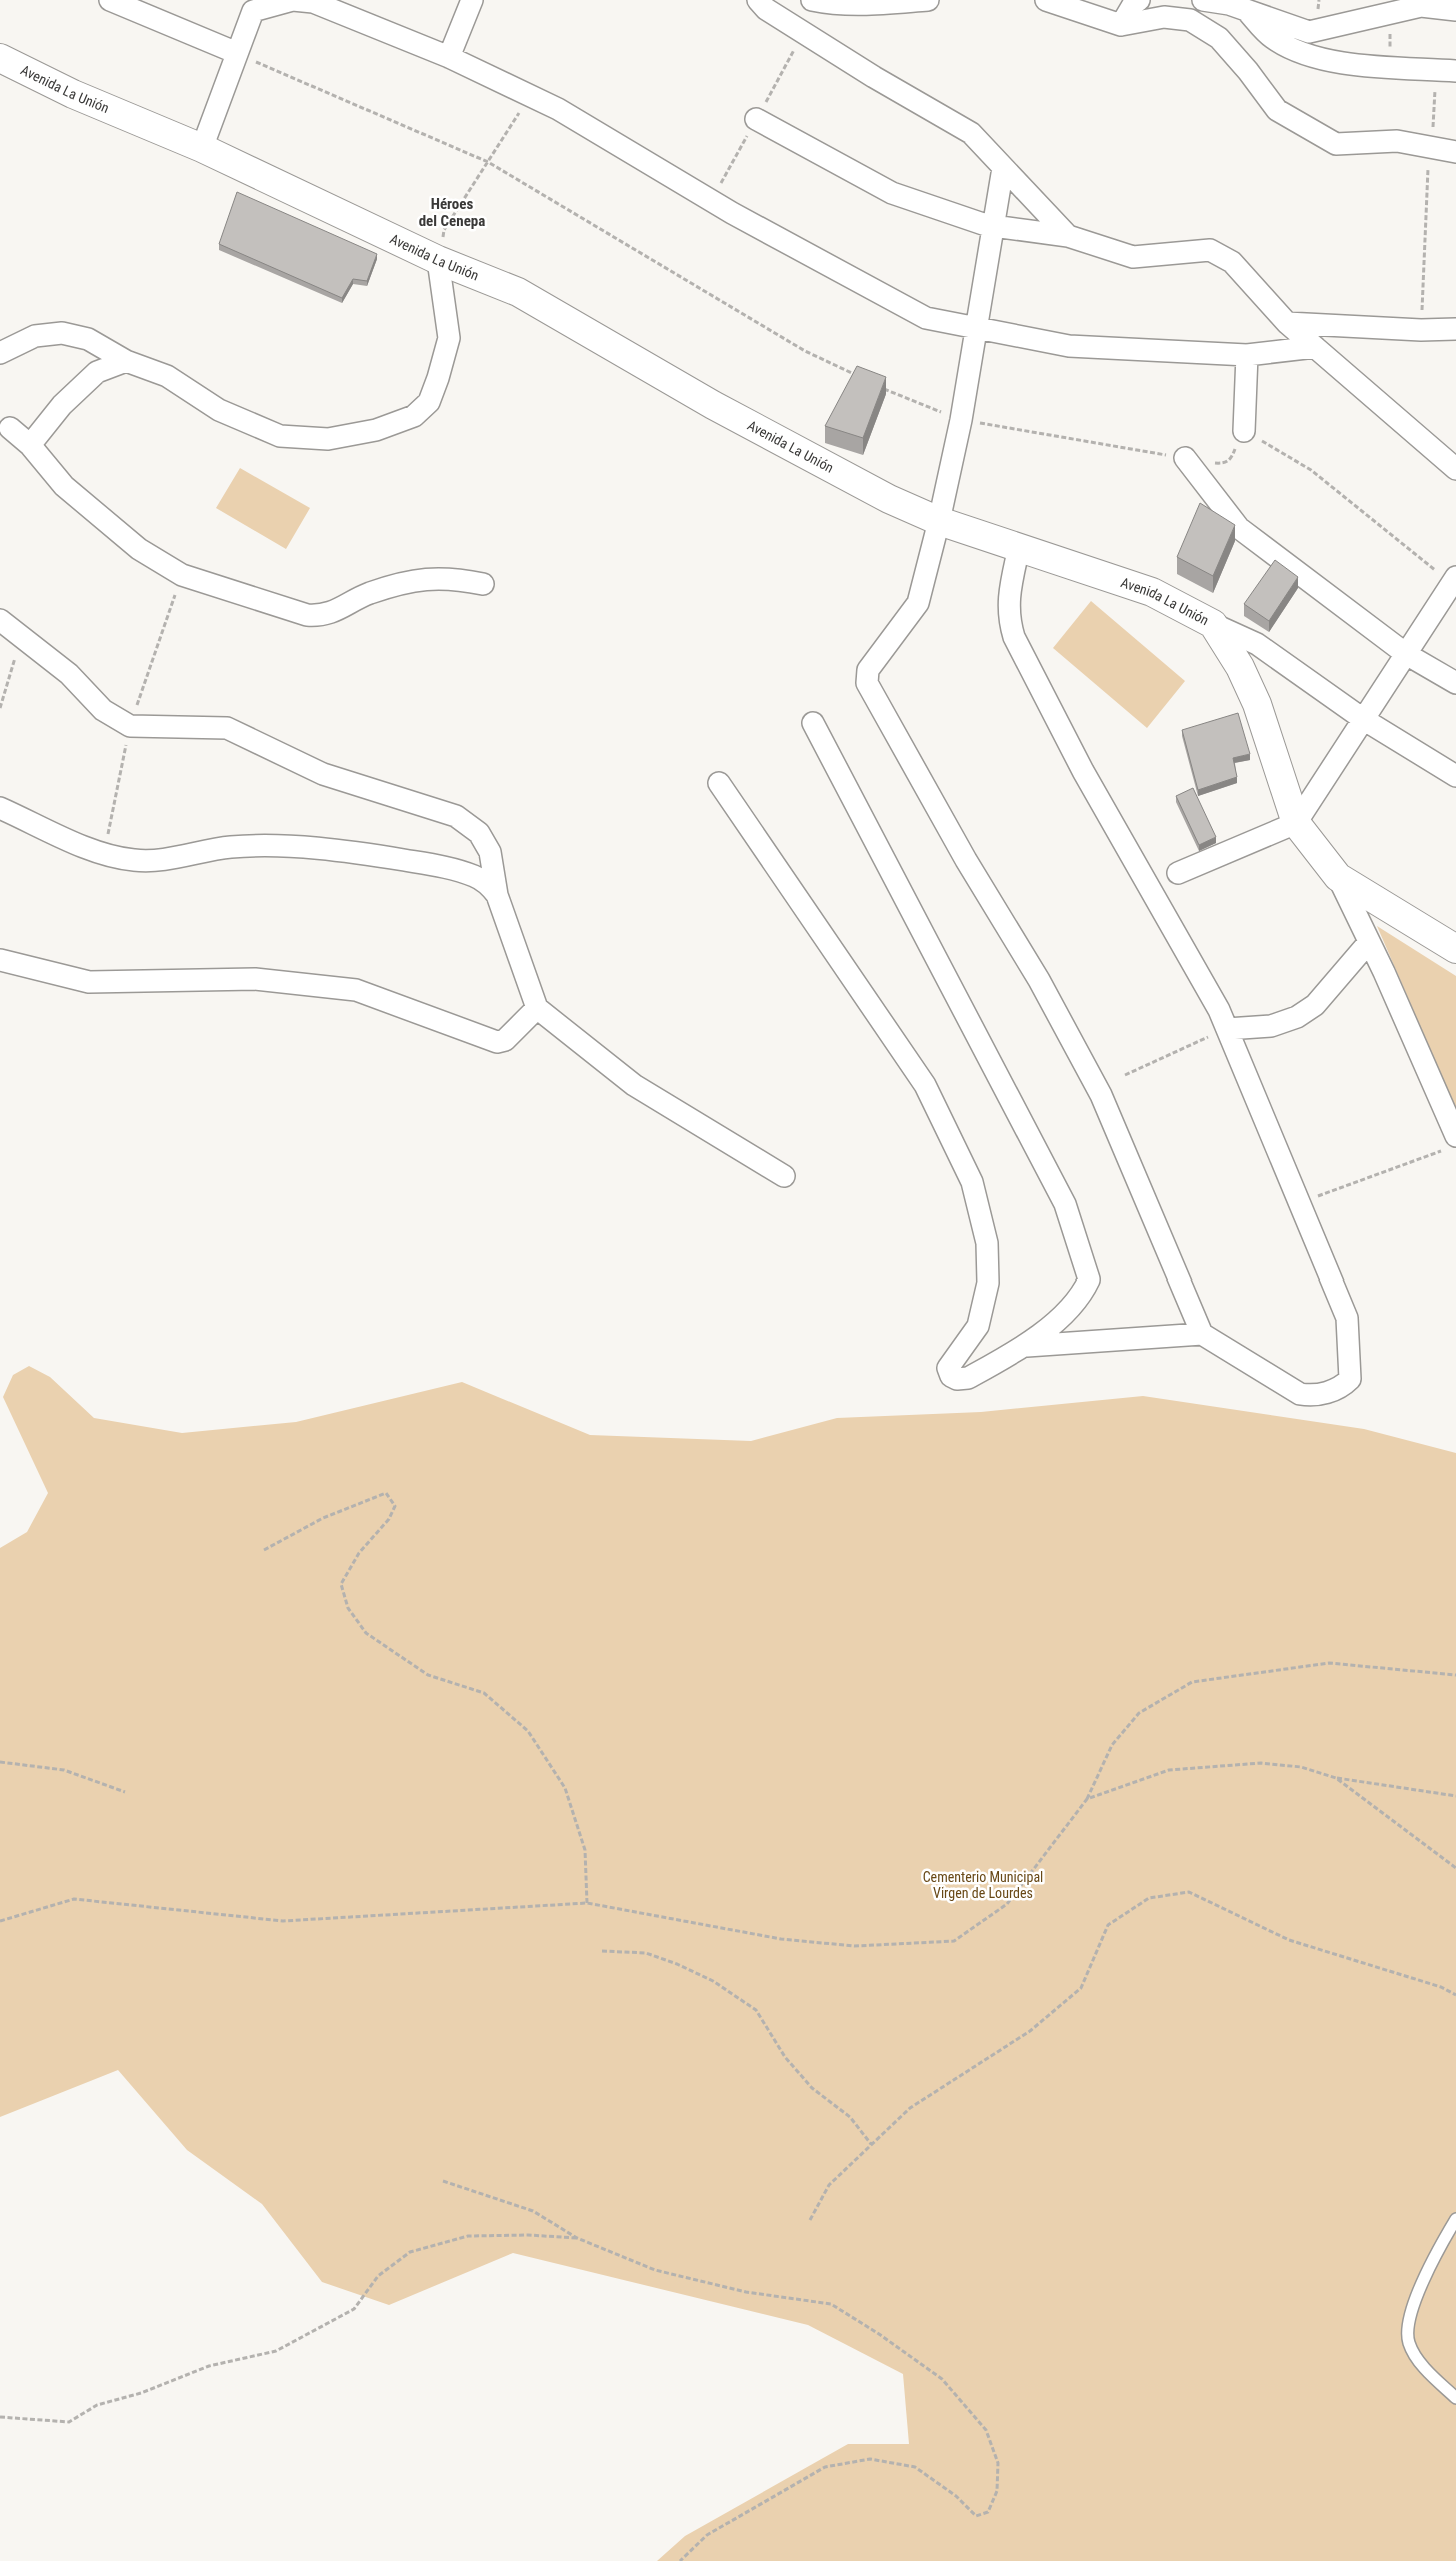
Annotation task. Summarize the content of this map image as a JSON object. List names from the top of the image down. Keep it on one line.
{"streets":{"main road":["Avenida La Unión"]},"districts":["Héroes del Cenepa"],"parks":["Cementerio Municipal Virgen de Lourdes"]}
